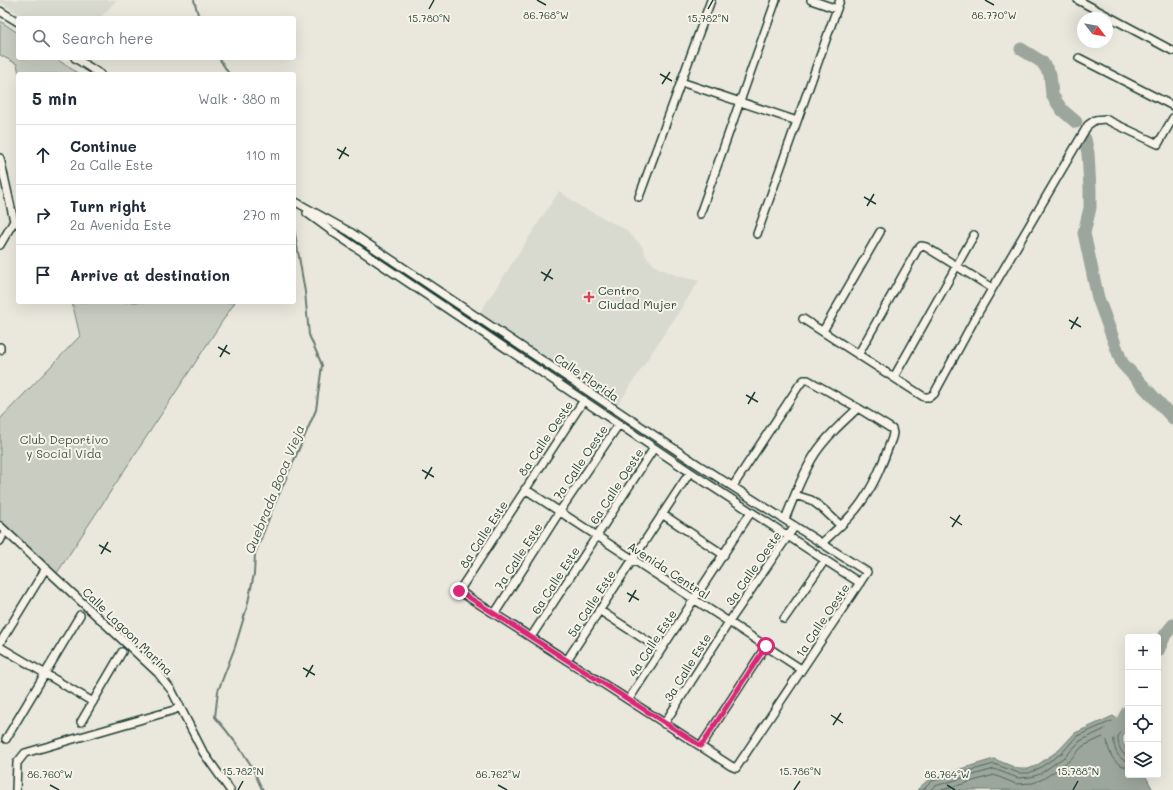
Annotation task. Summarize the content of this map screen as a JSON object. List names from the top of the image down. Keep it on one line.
{"streets":{"street":["Calle Florida","8a Calle Oeste","7a Calle Oeste","6a Calle Oeste","8a Calle Este","7a Calle Este","3a Calle Oeste","Avenida Central","6a Calle Este","5a Calle Este","1a Calle Oeste","Calle Lagoon Marina","4a Calle Este","3a Calle Este"]},"crossings":[["Calle Florida","8a Calle Oeste"],["Calle Florida","7a Calle Oeste"],["Calle Florida","6a Calle Oeste"],["Calle Florida","3a Calle Oeste"],["Calle Florida","5a Calle Este"],["Calle Florida","1a Calle Oeste"],["Calle Florida","4a Calle Este"],["8a Calle Oeste","8a Calle Este"],["8a Calle Oeste","Avenida Central"],["7a Calle Oeste","7a Calle Este"],["7a Calle Oeste","Avenida Central"],["6a Calle Oeste","Avenida Central"],["6a Calle Oeste","6a Calle Este"],["8a Calle Este","7a Calle Este"],["8a Calle Este","Avenida Central"],["7a Calle Este","Avenida Central"],["3a Calle Oeste","Avenida Central"],["3a Calle Oeste","3a Calle Este"],["Avenida Central","6a Calle Este"],["Avenida Central","5a Calle Este"],["Avenida Central","1a Calle Oeste"],["Avenida Central","4a Calle Este"],["Avenida Central","3a Calle Este"]],"water":["Quebrada Boca Vieja"],"parks":["Club Deportivo y Social Vida"],"places":{"health":["Centro Ciudad Mujer"]},"north":"bottom right","page":{"search":"Search here","heading":["5 min","Walk · 380 m"],"list":[["Continue","2a Calle Este","110 m"],["Turn right","2a Avenida Este","270 m"],"Arrive at destination"],"map_buttons":["+","−"]},"coordinates":["86.768°W","86.770°W","15.780°N","15.782°N","15.786°N","15.788°N","86.760°W","86.762°W","86.764°W"]}
